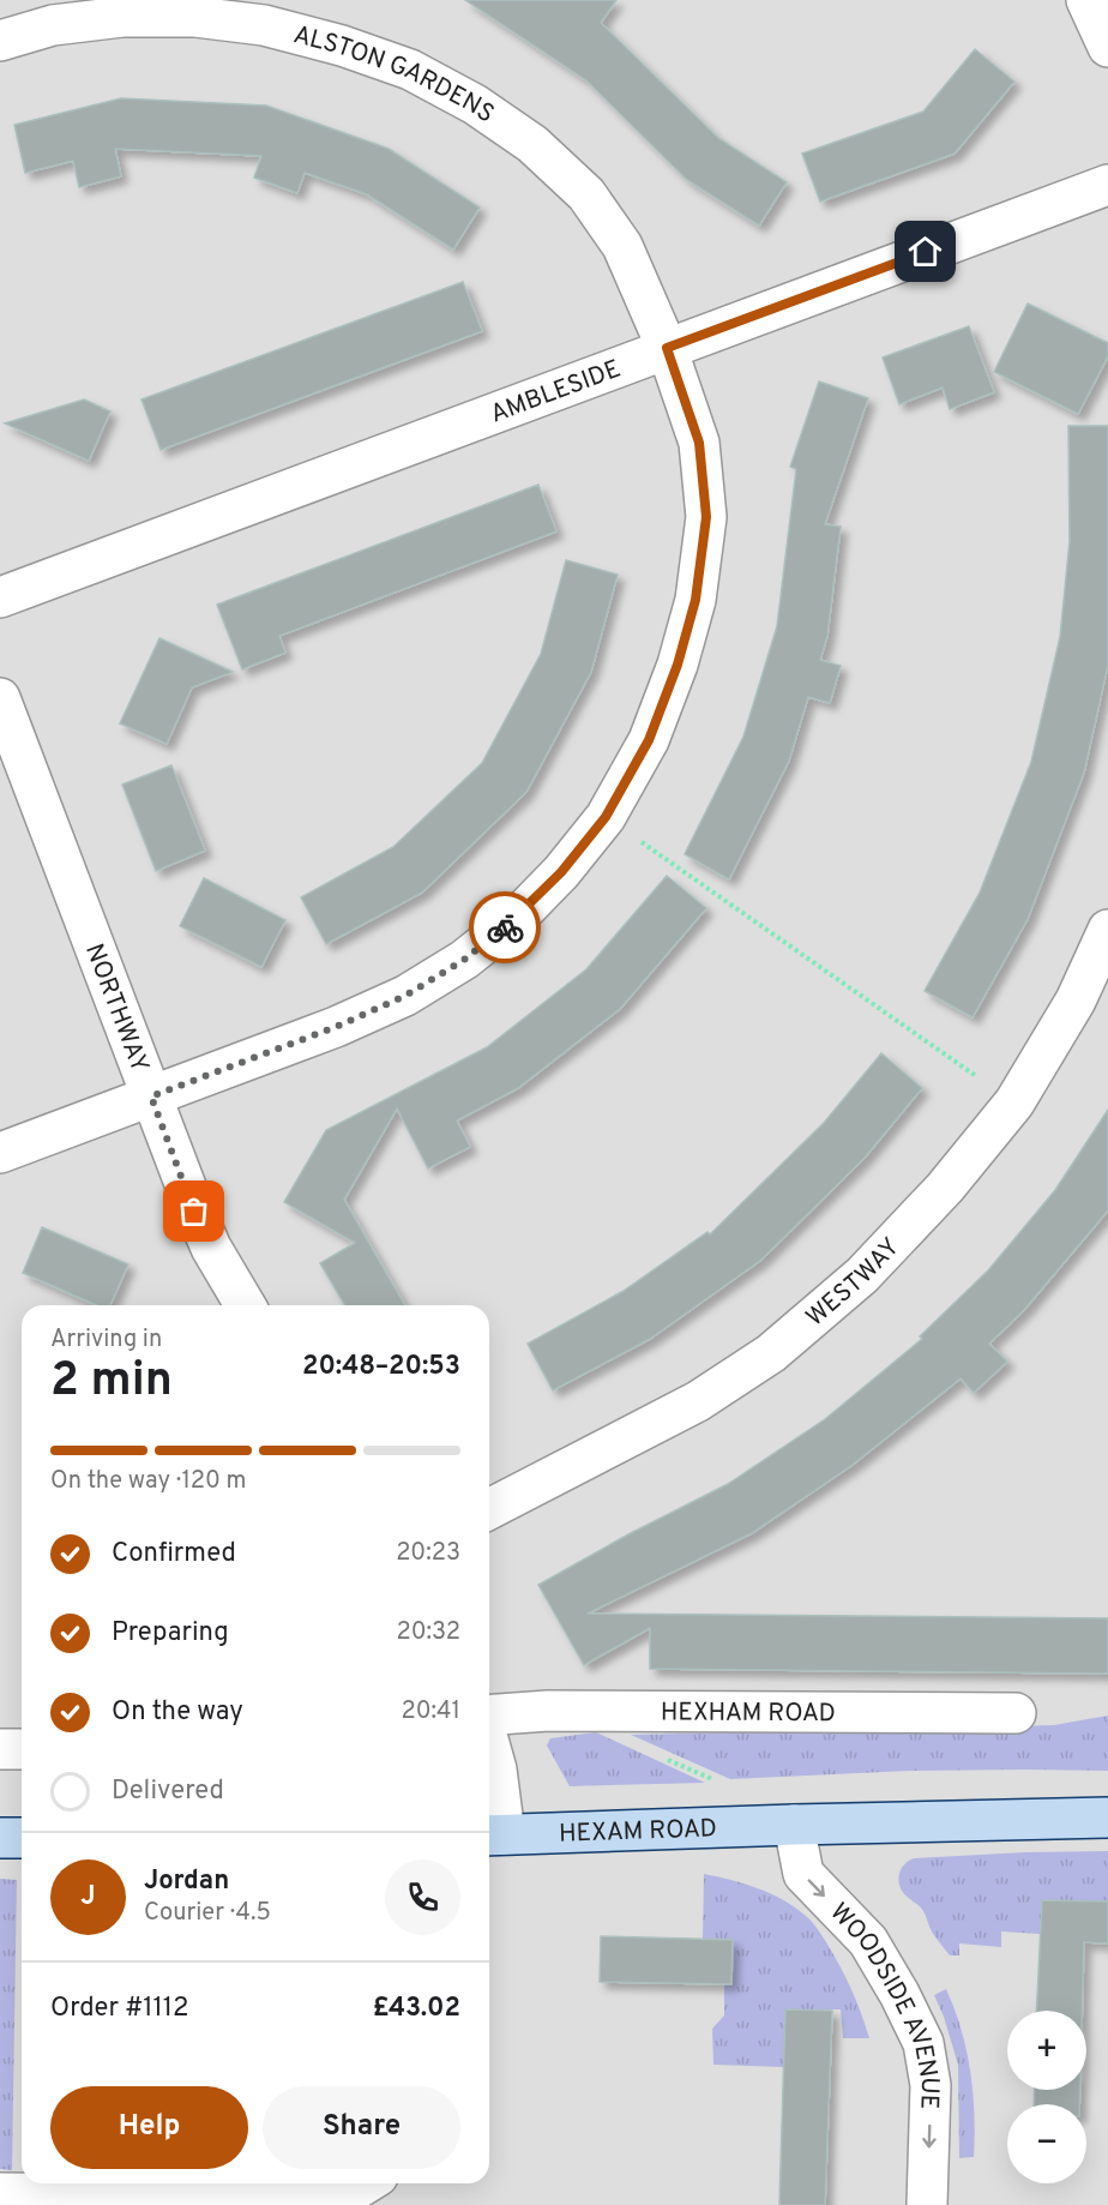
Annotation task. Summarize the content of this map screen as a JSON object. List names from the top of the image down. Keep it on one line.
{"streets":{"main road":["HEXAM ROAD"],"street":["ALSTON GARDENS","AMBLESIDE","NORTHWAY","WESTWAY","HEXHAM ROAD","WOODSIDE AVENUE"]},"crossings":[["ALSTON GARDENS","AMBLESIDE"],["ALSTON GARDENS","NORTHWAY"],["HEXAM ROAD","WOODSIDE AVENUE"]],"one_way":["WOODSIDE AVENUE"],"page":{"heading":["2 min","Arriving in","20:48–20:53"],"panel":["Jordan","Courier · 4.5","Order #1112","£43.02"],"bar":"On the way · 120 m","list":[["Confirmed","20:23"],["Preparing","20:32"],["On the way","20:41"],"Delivered"],"round":"J","map_buttons":["+","−"],"buttons":["Help","Share"]}}
